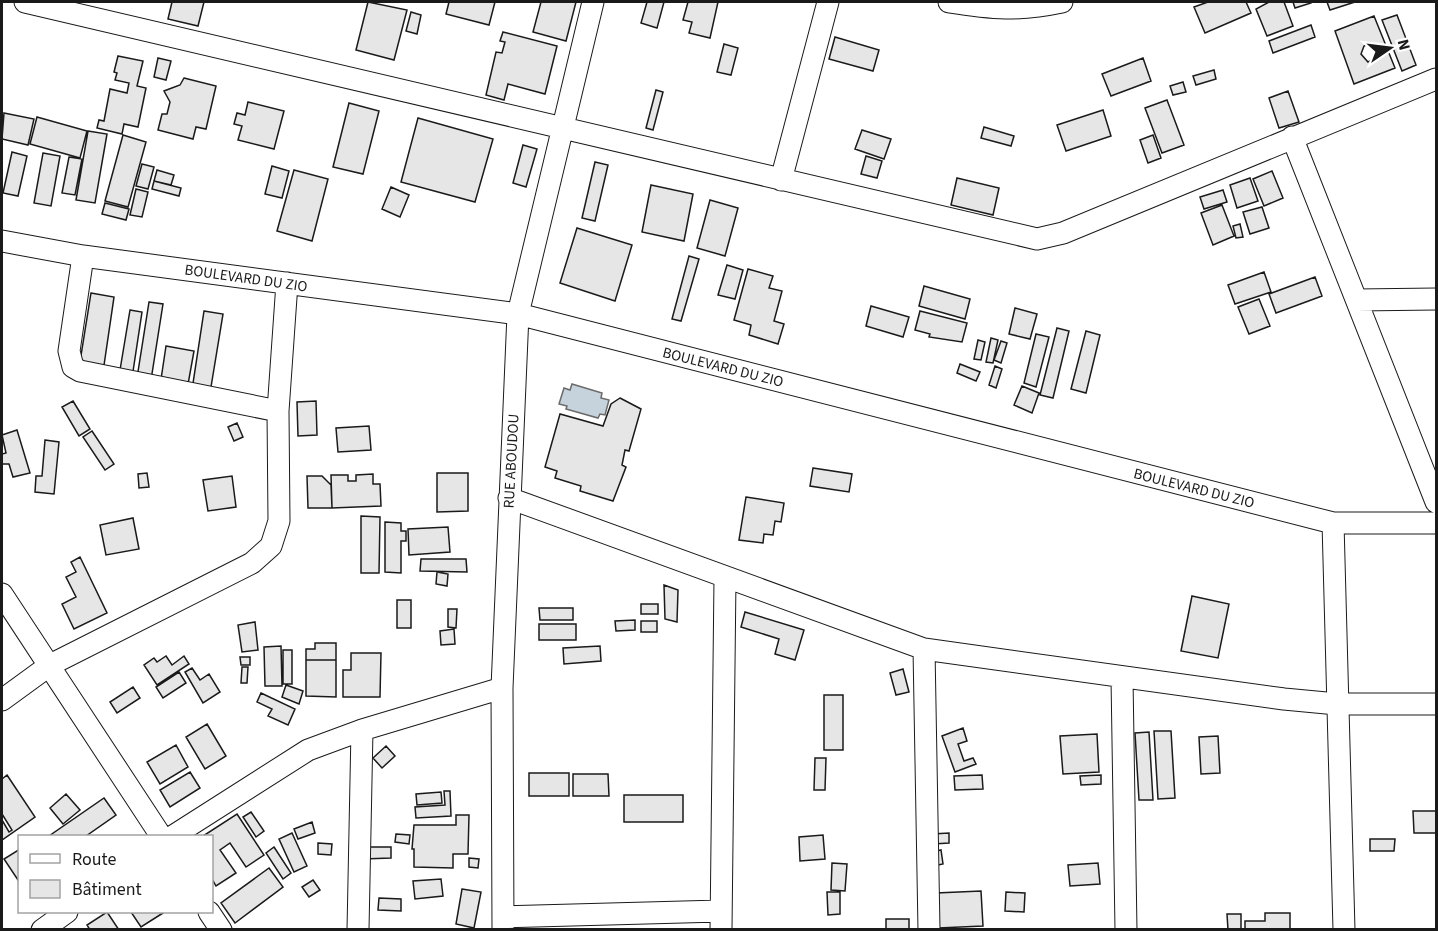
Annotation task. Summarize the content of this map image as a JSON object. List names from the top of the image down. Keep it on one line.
{"streets":{"street":["BOULEVARD DU ZIO","RUE ABOUDOU"]},"crossings":[["BOULEVARD DU ZIO","RUE ABOUDOU"]],"legend":["Route","Bâtiment"],"north":"right"}
